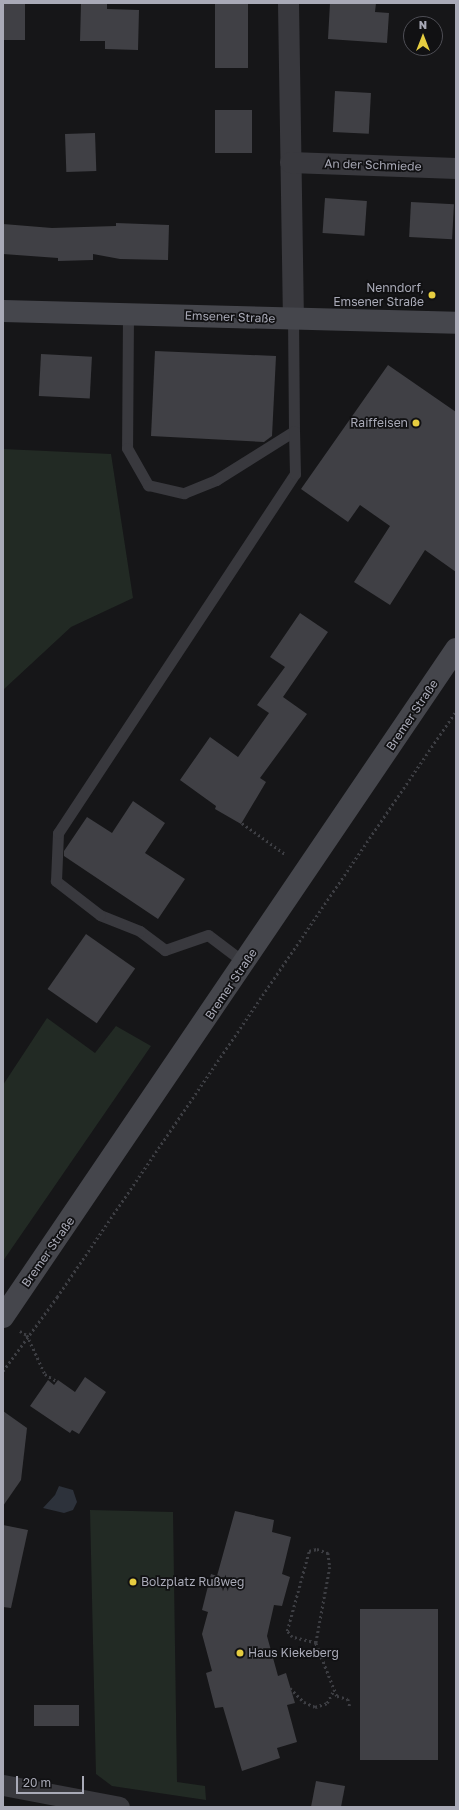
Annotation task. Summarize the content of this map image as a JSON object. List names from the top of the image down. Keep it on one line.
{"streets":{"main road":["Emsener Straße","Bremer Straße"],"street":["An der Schmiede"]},"places":["Nenndorf, Emsener Straße","Raiffeisen","Bolzplatz Rußweg","Haus Kiekeberg"],"scale_bar":"20 m","north":"top"}
